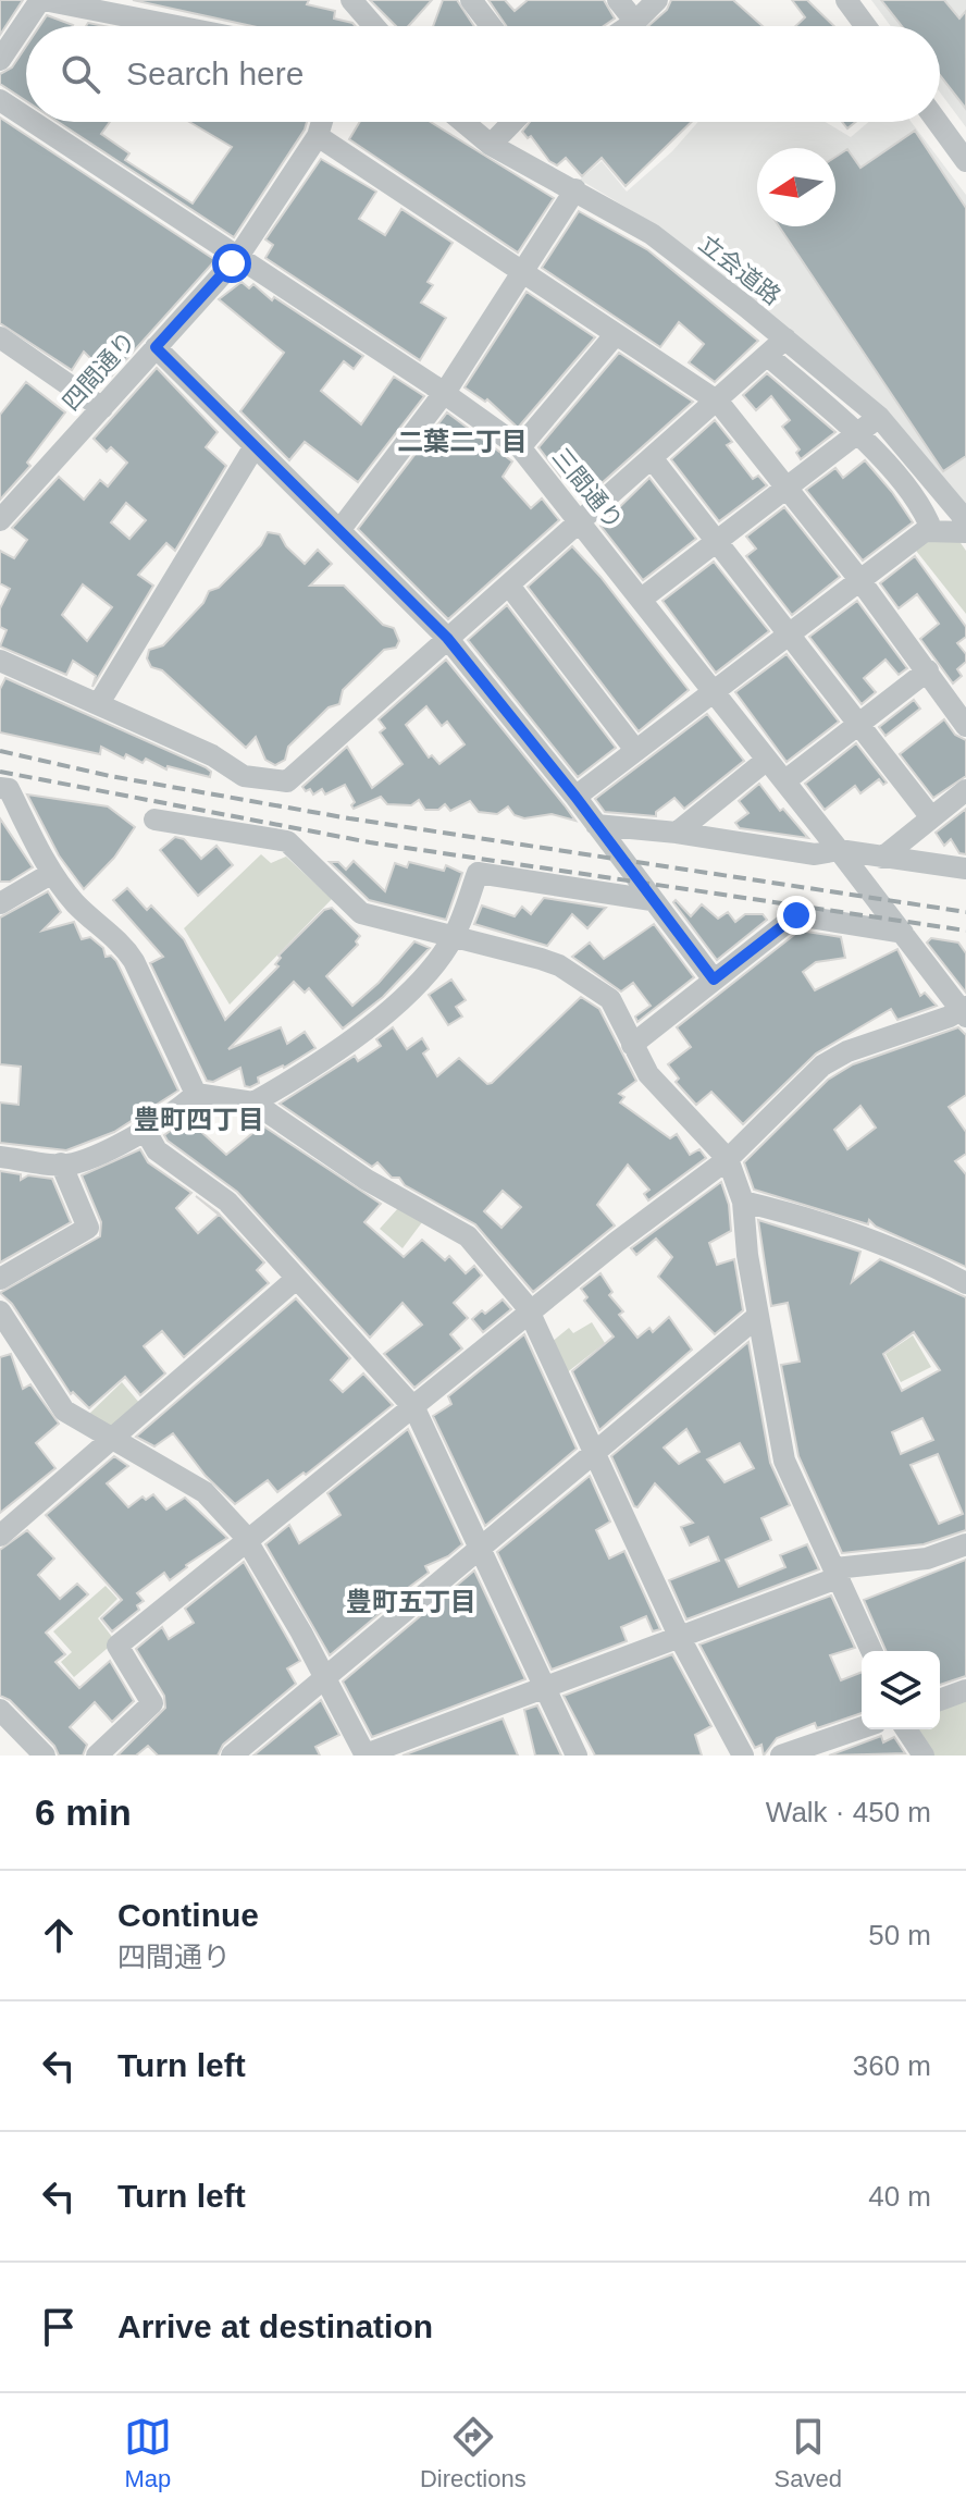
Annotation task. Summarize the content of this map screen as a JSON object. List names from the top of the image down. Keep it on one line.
{"streets":{"street":["立会道路","四間通り","三間通り"]},"crossings":[["四間通り","三間通り"]],"districts":["二葉二丁目","豊町四丁目","豊町五丁目"],"north":"left","page":{"search":"Search here","heading":["6 min","Walk · 450 m"],"list":[["Continue","四間通り","50 m"],["Turn left","360 m"],["Turn left","40 m"],"Arrive at destination"],"nav":["Map","Directions","Saved"]}}
